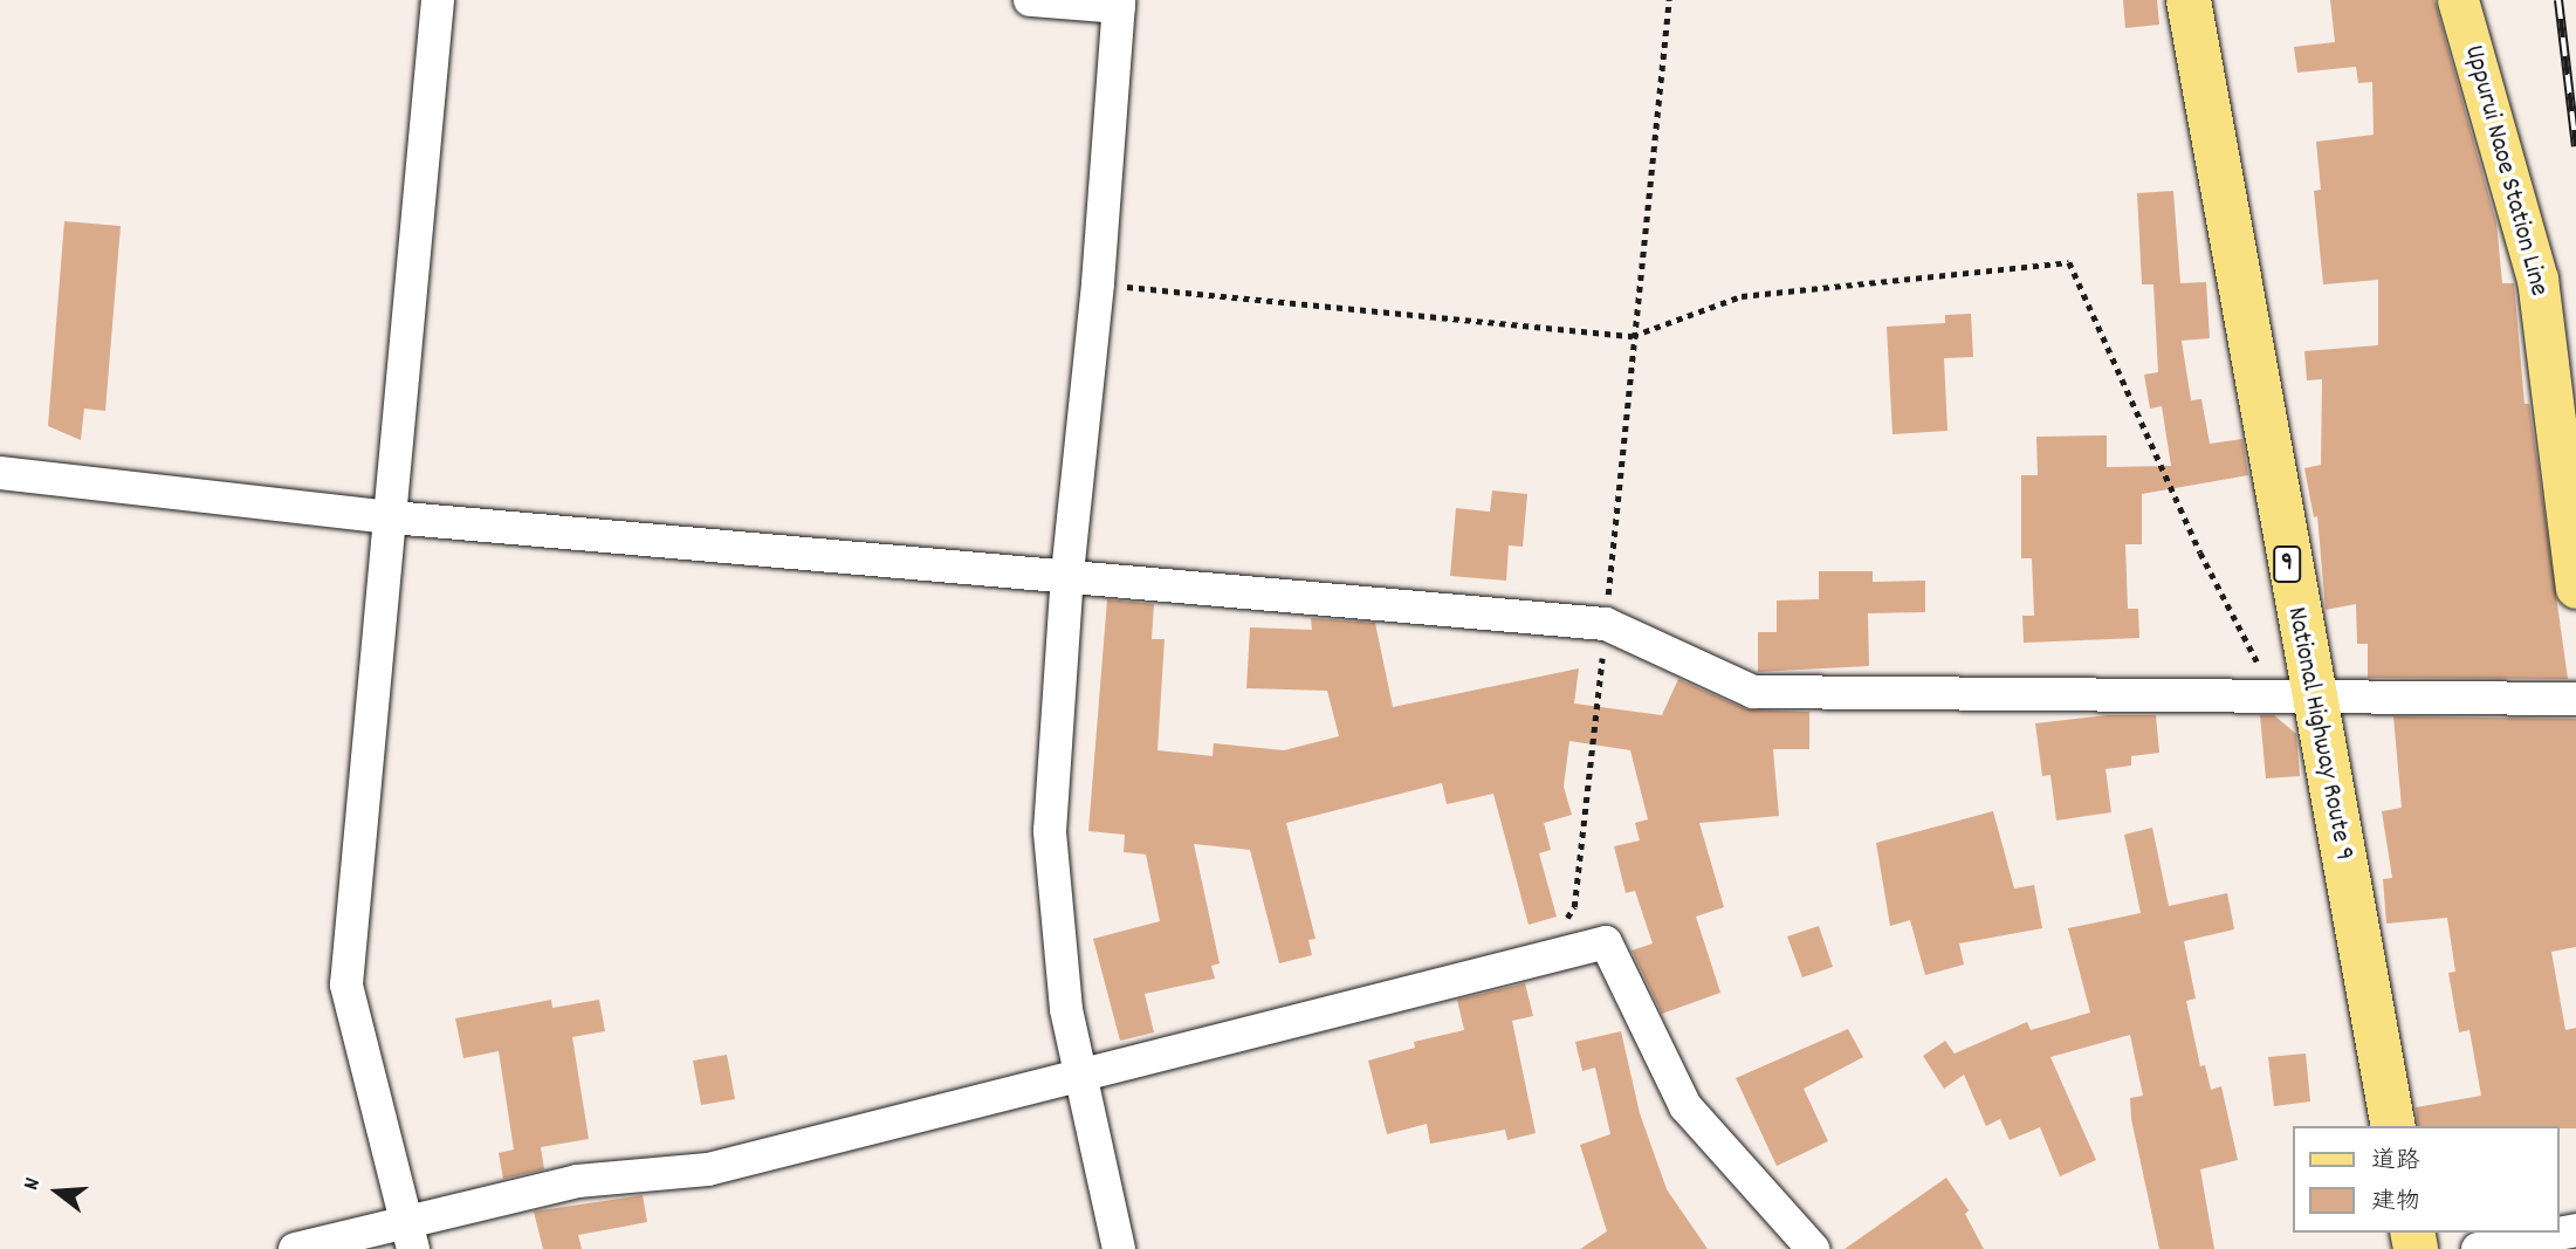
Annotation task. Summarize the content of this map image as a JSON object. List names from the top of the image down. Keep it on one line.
{"streets":{"highway":["9","National Highway Route 9"],"main road":["Uppurui Naoe Station Line"]},"legend":["道路","建物"],"north":"left"}
